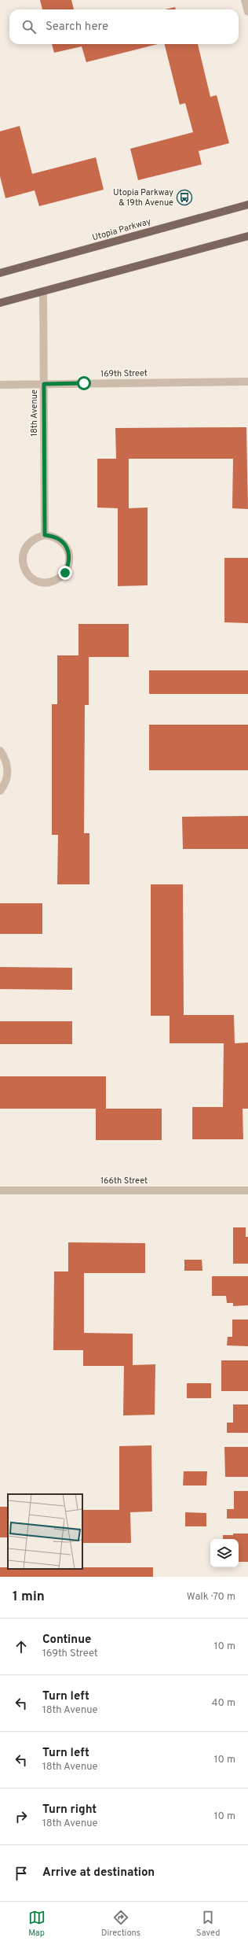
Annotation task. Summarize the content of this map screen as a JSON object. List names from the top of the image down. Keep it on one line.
{"streets":{"main road":["Utopia Parkway"],"street":["169th Street","18th Avenue","166th Street"]},"crossings":[["169th Street","18th Avenue"]],"places":{"bus stop":["Utopia Parkway & 19th Avenue"]},"page":{"search":"Search here","heading":["1 min","Walk · 70 m"],"list":[["Continue","169th Street","10 m"],["Turn left","18th Avenue","40 m"],["Turn left","18th Avenue","10 m"],["Turn right","18th Avenue","10 m"],"Arrive at destination"],"nav":["Map","Directions","Saved"]}}
